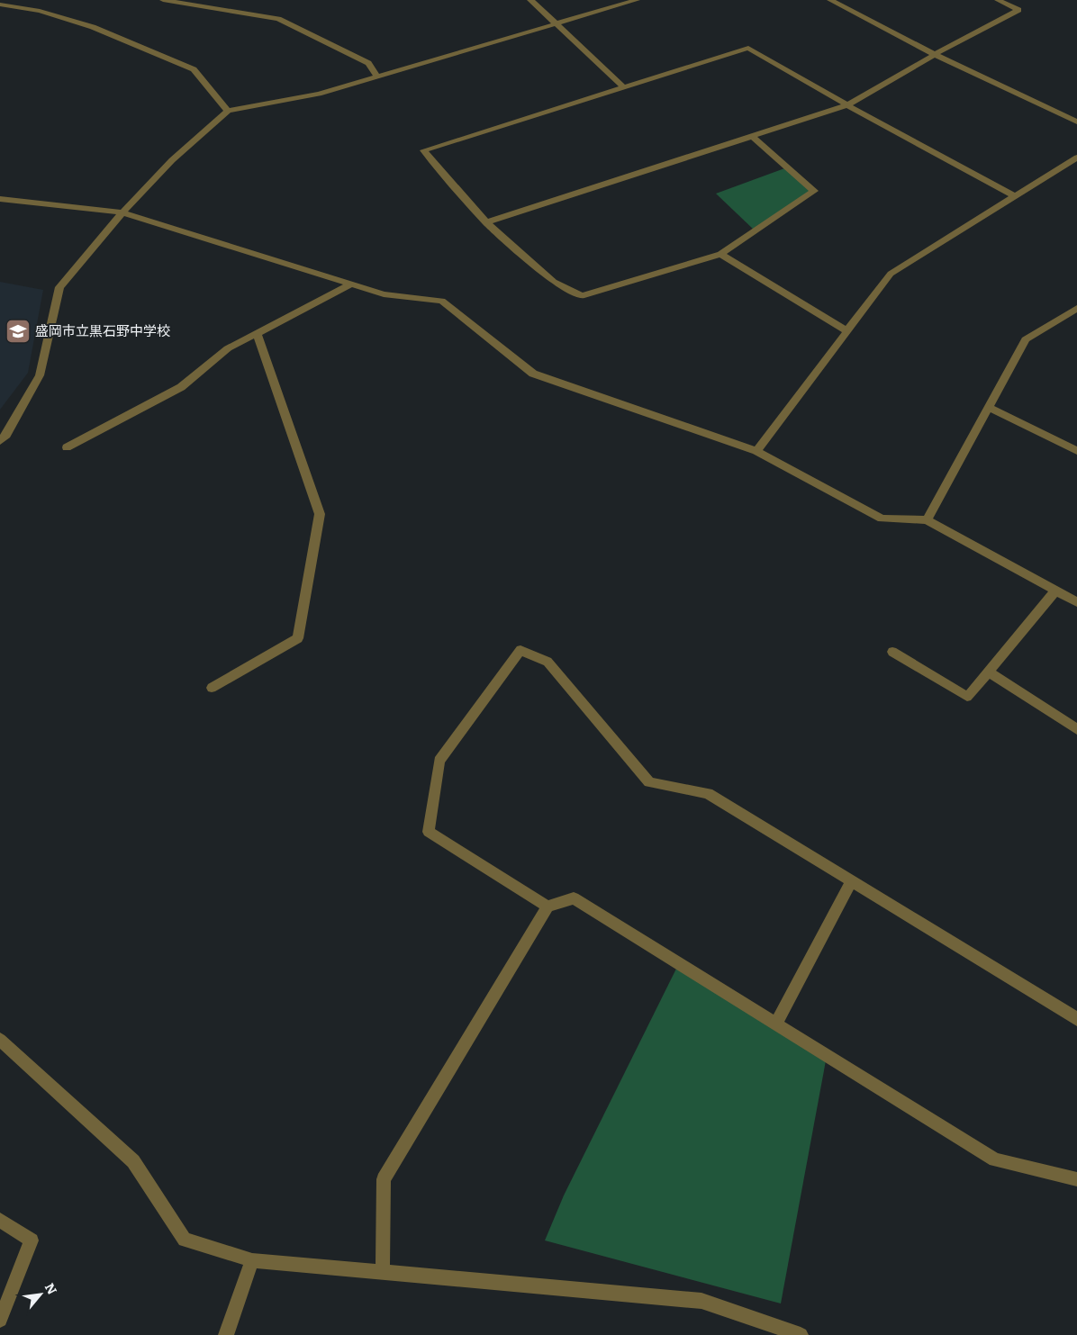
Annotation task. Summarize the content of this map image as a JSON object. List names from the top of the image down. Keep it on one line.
{"places":{"school or university":["盛岡市立黒石野中学校"]},"north":"top right"}
